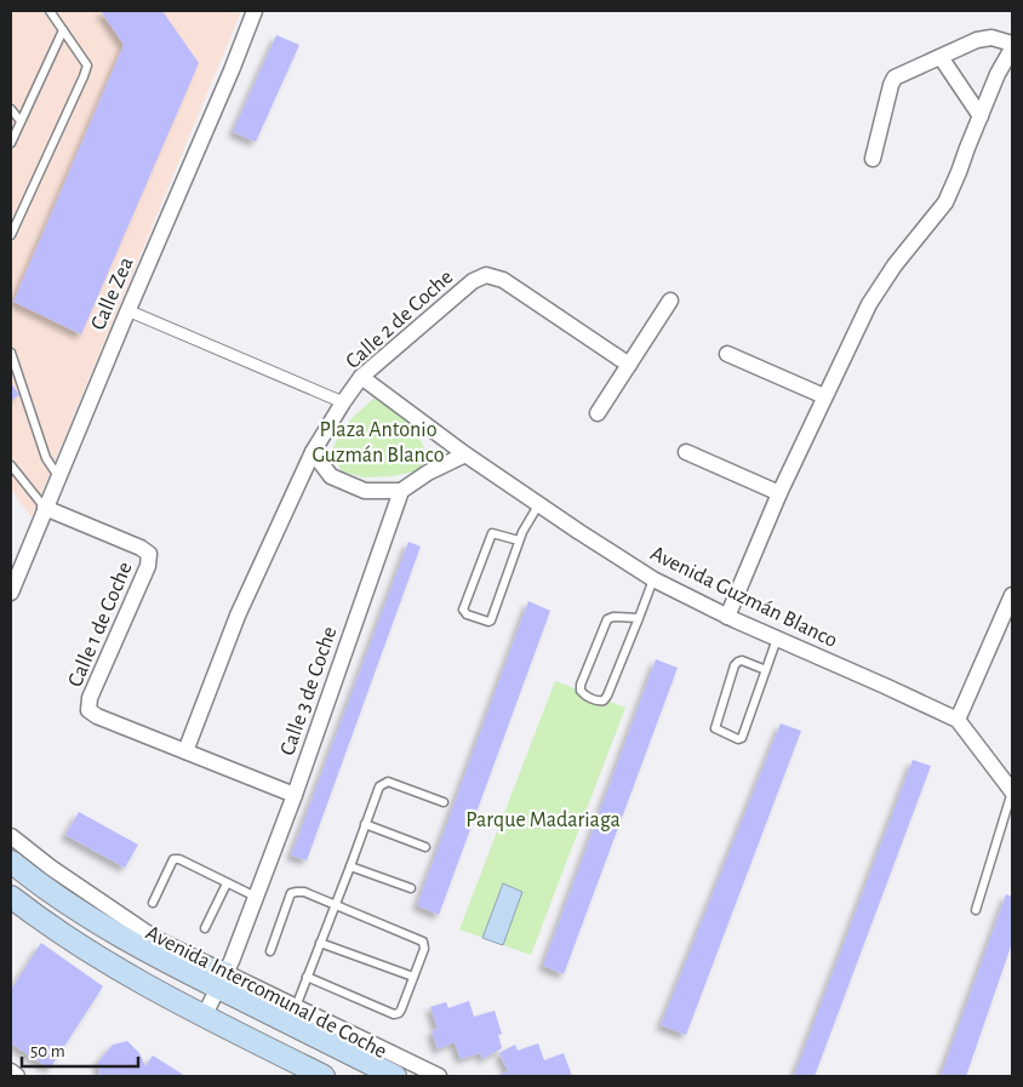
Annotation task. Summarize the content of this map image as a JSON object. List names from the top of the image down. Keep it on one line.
{"streets":{"main road":["Avenida Intercomunal de Coche"],"street":["Calle Zea","Calle 2 de Coche","Avenida Guzmán Blanco","Calle 1 de Coche","Calle 3 de Coche"]},"crossings":[["Calle Zea","Calle 1 de Coche"],["Calle 2 de Coche","Avenida Guzmán Blanco"],["Calle 2 de Coche","Calle 1 de Coche"],["Calle 1 de Coche","Calle 3 de Coche"],["Calle 3 de Coche","Avenida Intercomunal de Coche"]],"parks":["Plaza Antonio Guzmán Blanco","Parque Madariaga"],"scale_bar":"50 m"}
